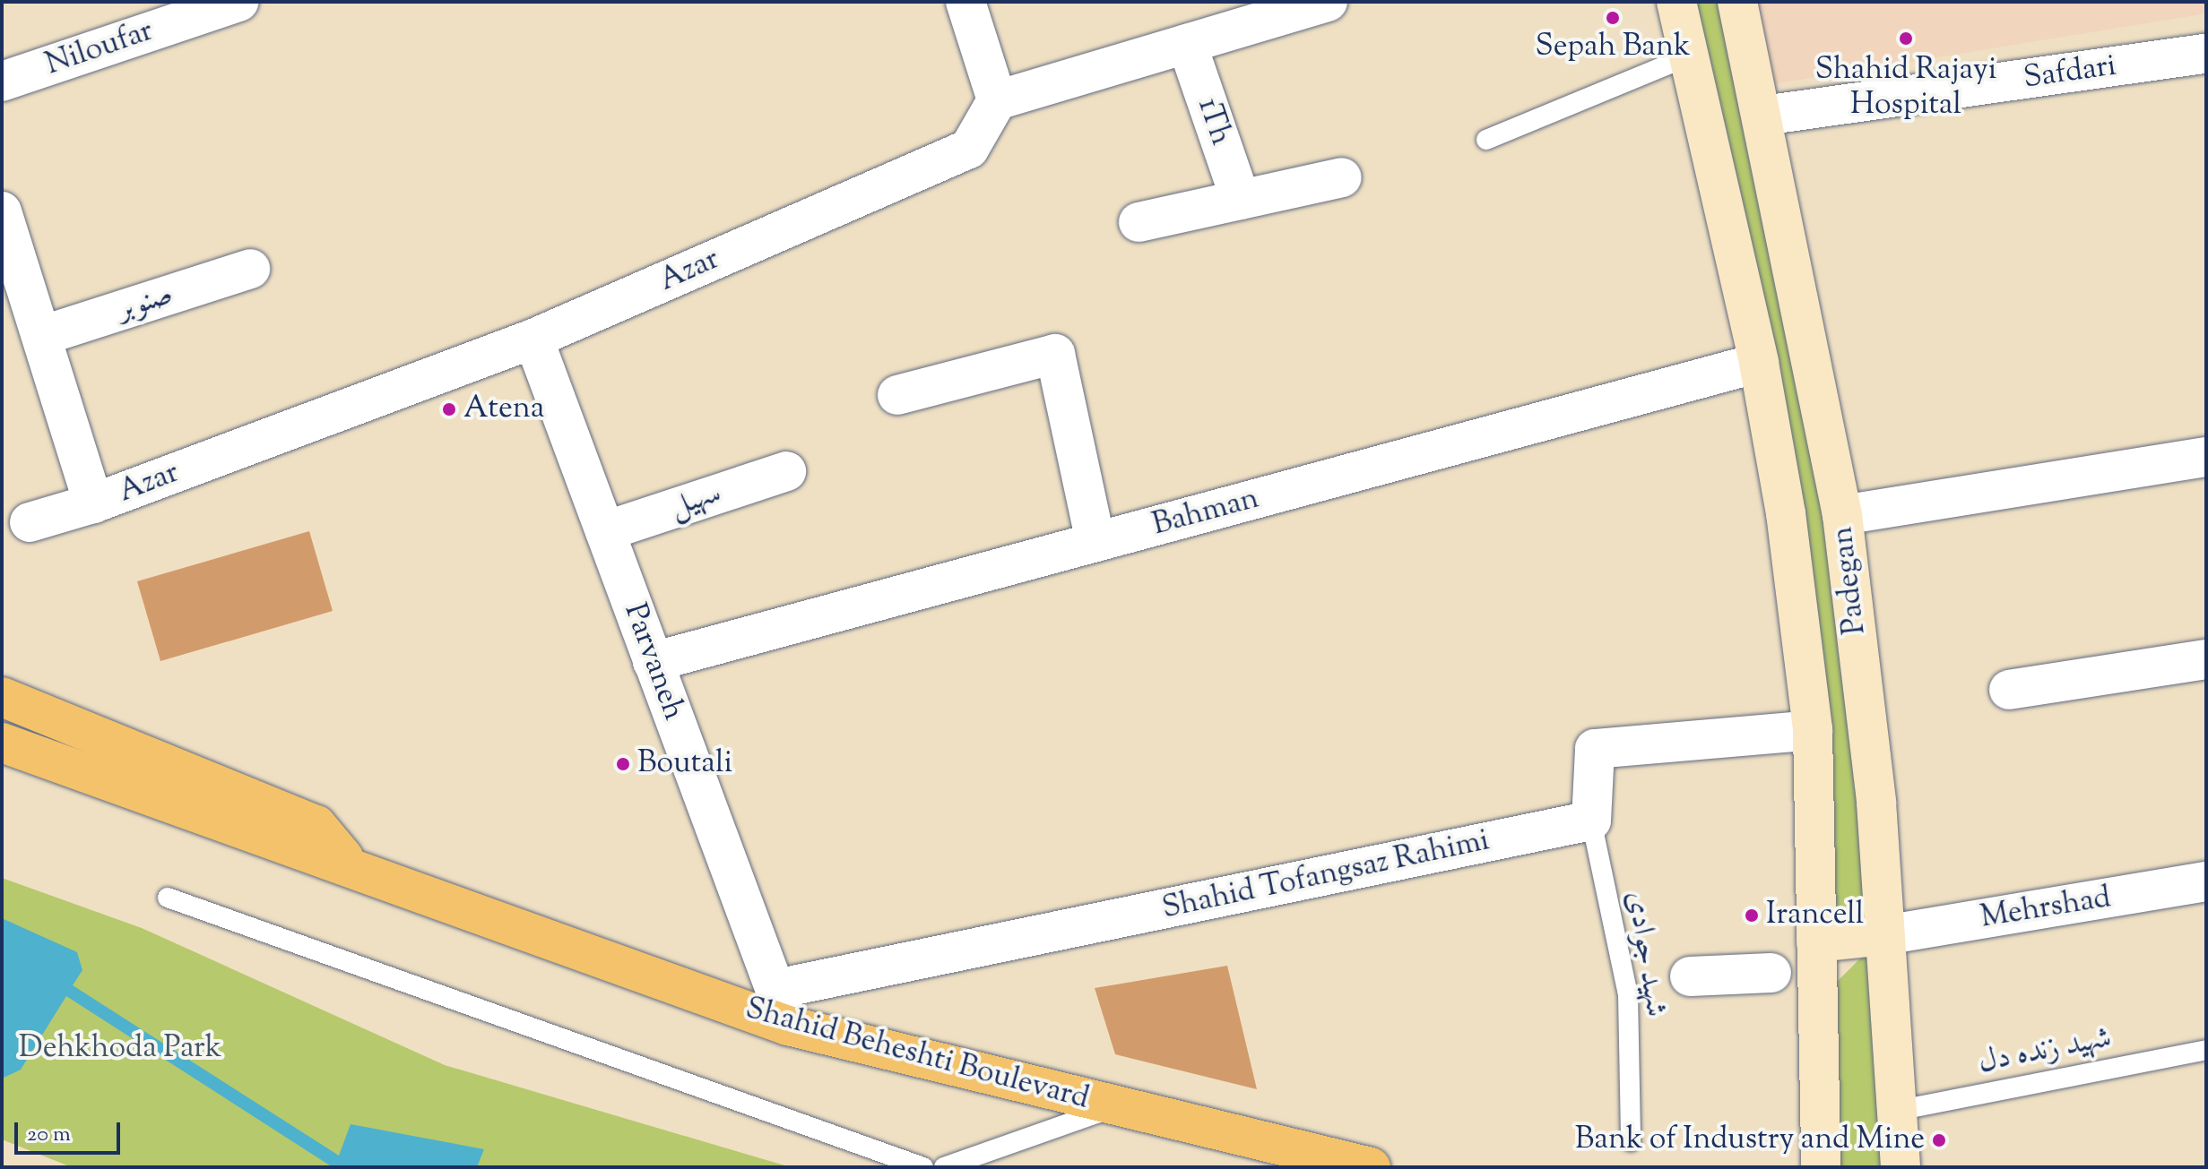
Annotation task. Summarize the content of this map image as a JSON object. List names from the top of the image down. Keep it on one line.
{"streets":{"main road":["Padegan","Shahid Beheshti Boulevard"],"street":["Niloufar","Safdari","1Th","Azar","صنوبر","سهیل","Bahman","Parvaneh","Shahid Tofangsaz Rahimi","Mehrshad"],"lane":["شهید جوادی","شهید زنده دل"]},"crossings":[["Safdari","Padegan"],["Azar","Parvaneh"],["سهیل","Parvaneh"],["Bahman","Padegan"],["Bahman","Parvaneh"],["Padegan","Mehrshad"],["Padegan","شهید زنده دل"],["Parvaneh","Shahid Tofangsaz Rahimi"],["Parvaneh","Shahid Beheshti Boulevard"],["Shahid Tofangsaz Rahimi","شهید جوادی"]],"parks":["Dehkhoda Park"],"places":["Sepah Bank","Shahid Rajayi Hospital","Atena","Boutali","Irancell","Bank of Industry and Mine"],"scale_bar":"20 m"}
